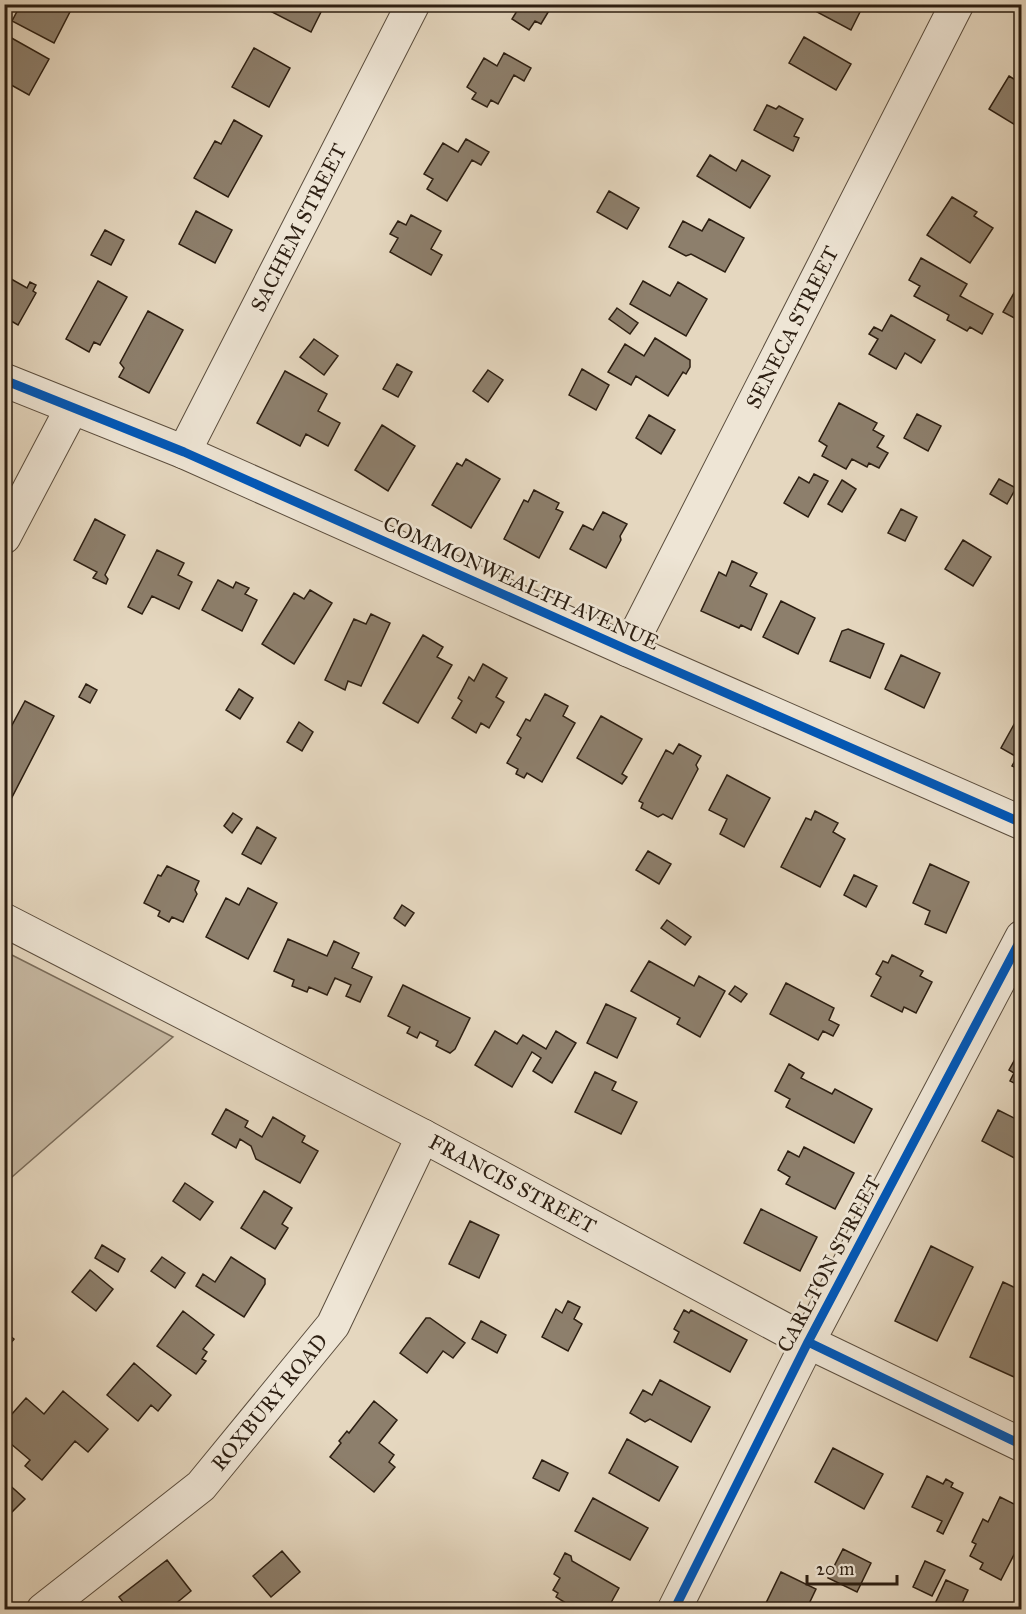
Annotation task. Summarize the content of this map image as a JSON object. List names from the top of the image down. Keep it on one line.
{"streets":{"street":["SACHEM STREET","SENECA STREET","COMMONWEALTH AVENUE","FRANCIS STREET","CARLTON STREET","ROXBURY ROAD"]},"crossings":[["SACHEM STREET","COMMONWEALTH AVENUE"],["SENECA STREET","COMMONWEALTH AVENUE"],["FRANCIS STREET","CARLTON STREET"],["FRANCIS STREET","ROXBURY ROAD"]],"scale_bar":"20 m"}
